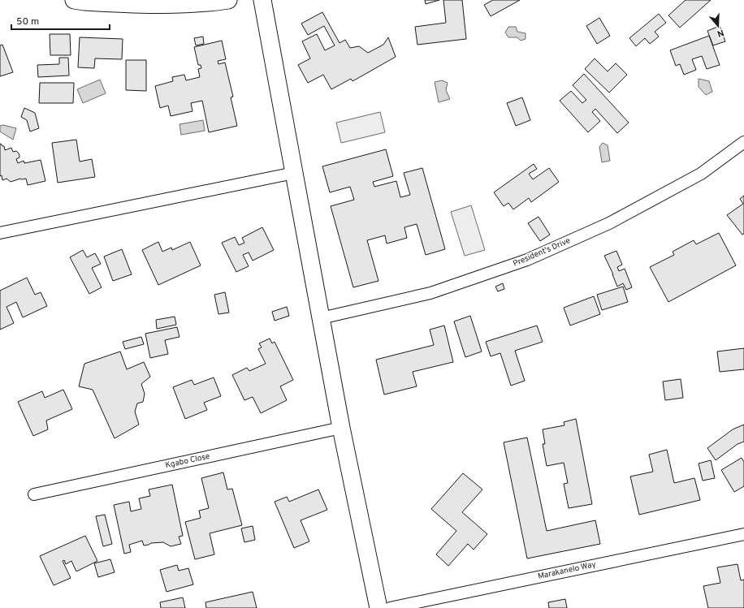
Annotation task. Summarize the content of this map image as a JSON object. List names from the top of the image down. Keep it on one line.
{"streets":{"street":["President's Drive","Kgabo Close","Marakanelo Way"]},"scale_bar":"50 m","north":"bottom"}
